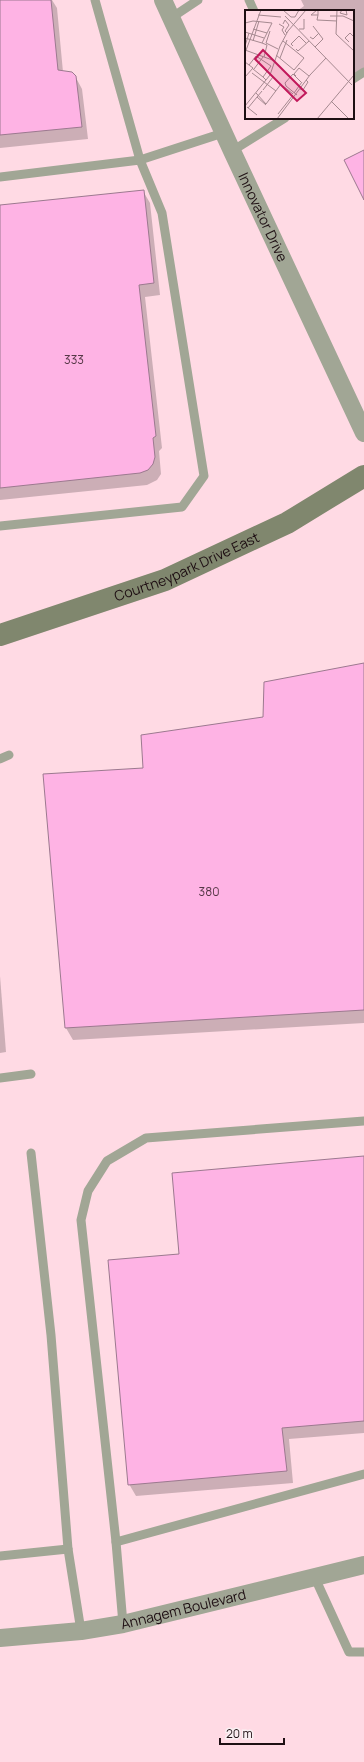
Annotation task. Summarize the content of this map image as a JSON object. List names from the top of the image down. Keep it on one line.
{"streets":{"main road":["Courtneypark Drive East"],"street":["Innovator Drive","Annagem Boulevard"]},"house_numbers":["333","380"],"scale_bar":"20 m"}
